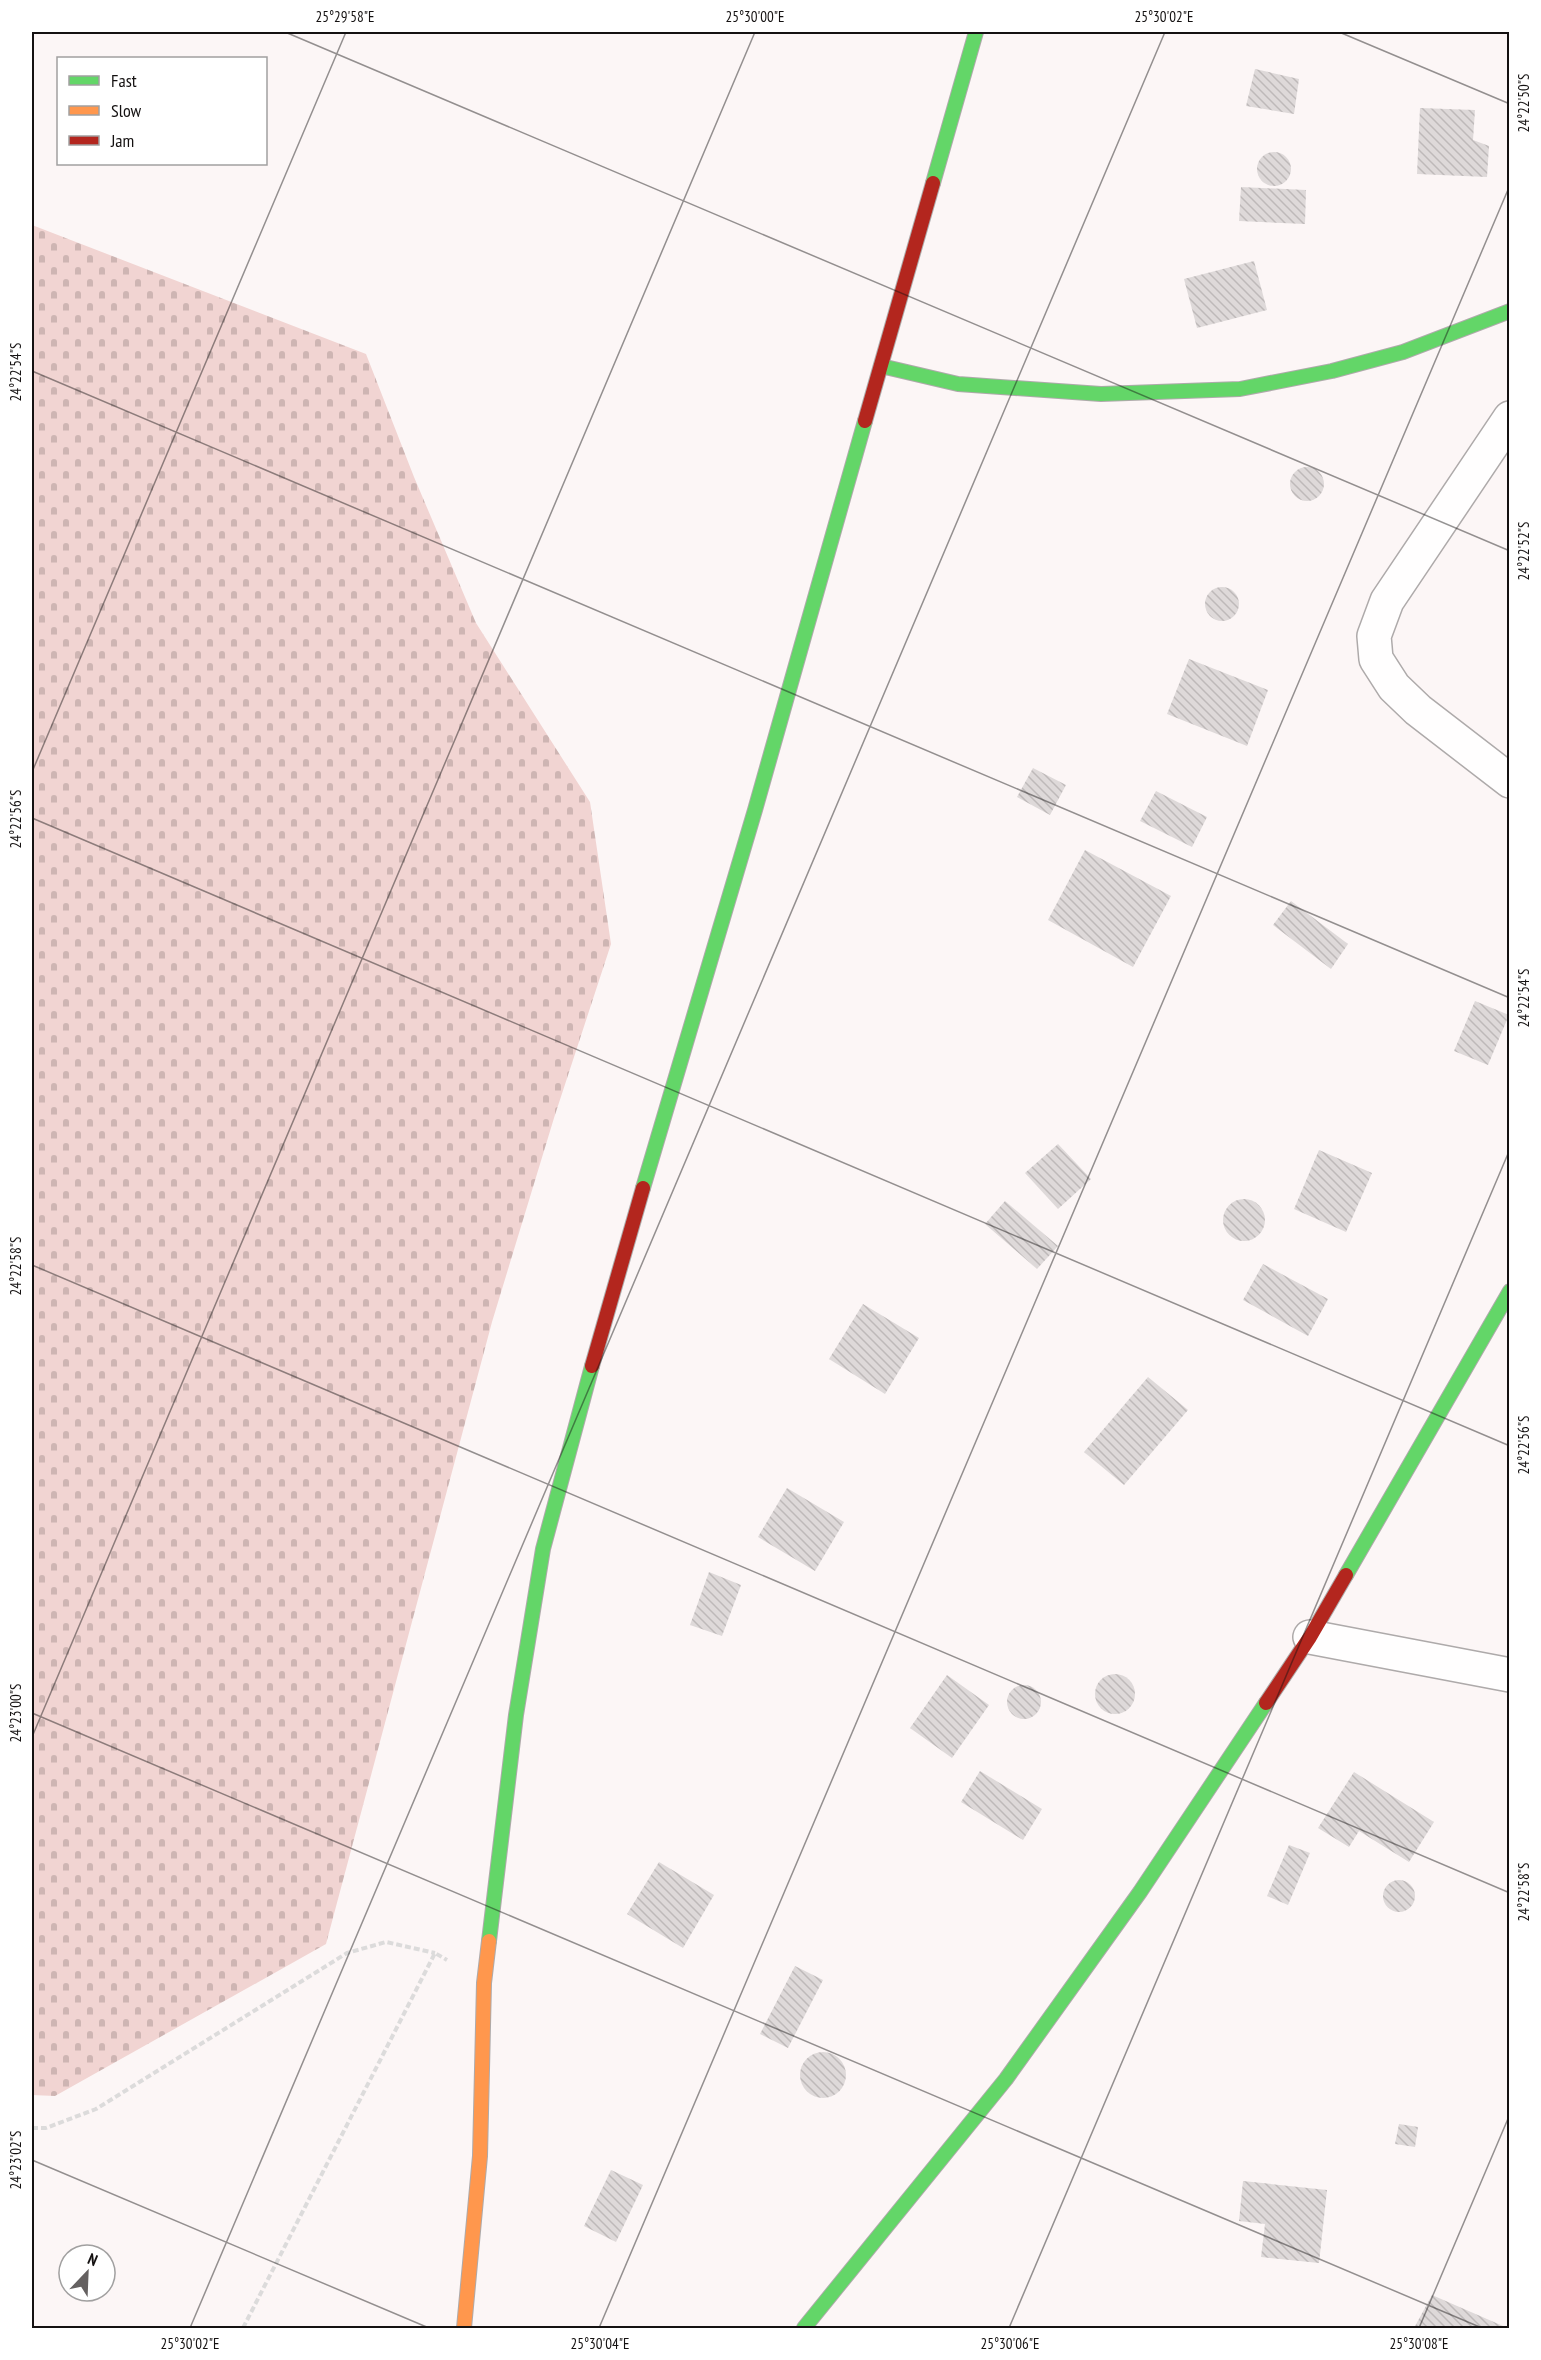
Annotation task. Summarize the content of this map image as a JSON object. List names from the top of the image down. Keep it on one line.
{"legend":["Fast","Slow","Jam"],"north":"top right","coordinates":["25°29'58\"E","25°30'00\"E","25°30'02\"E","24°22'50\"S","24°22'54\"S","24°22'52\"S","24°22'56\"S","24°22'58\"S","24°23'00\"S","24°23'02\"S","25°30'04\"E","25°30'06\"E","25°30'08\"E"]}
